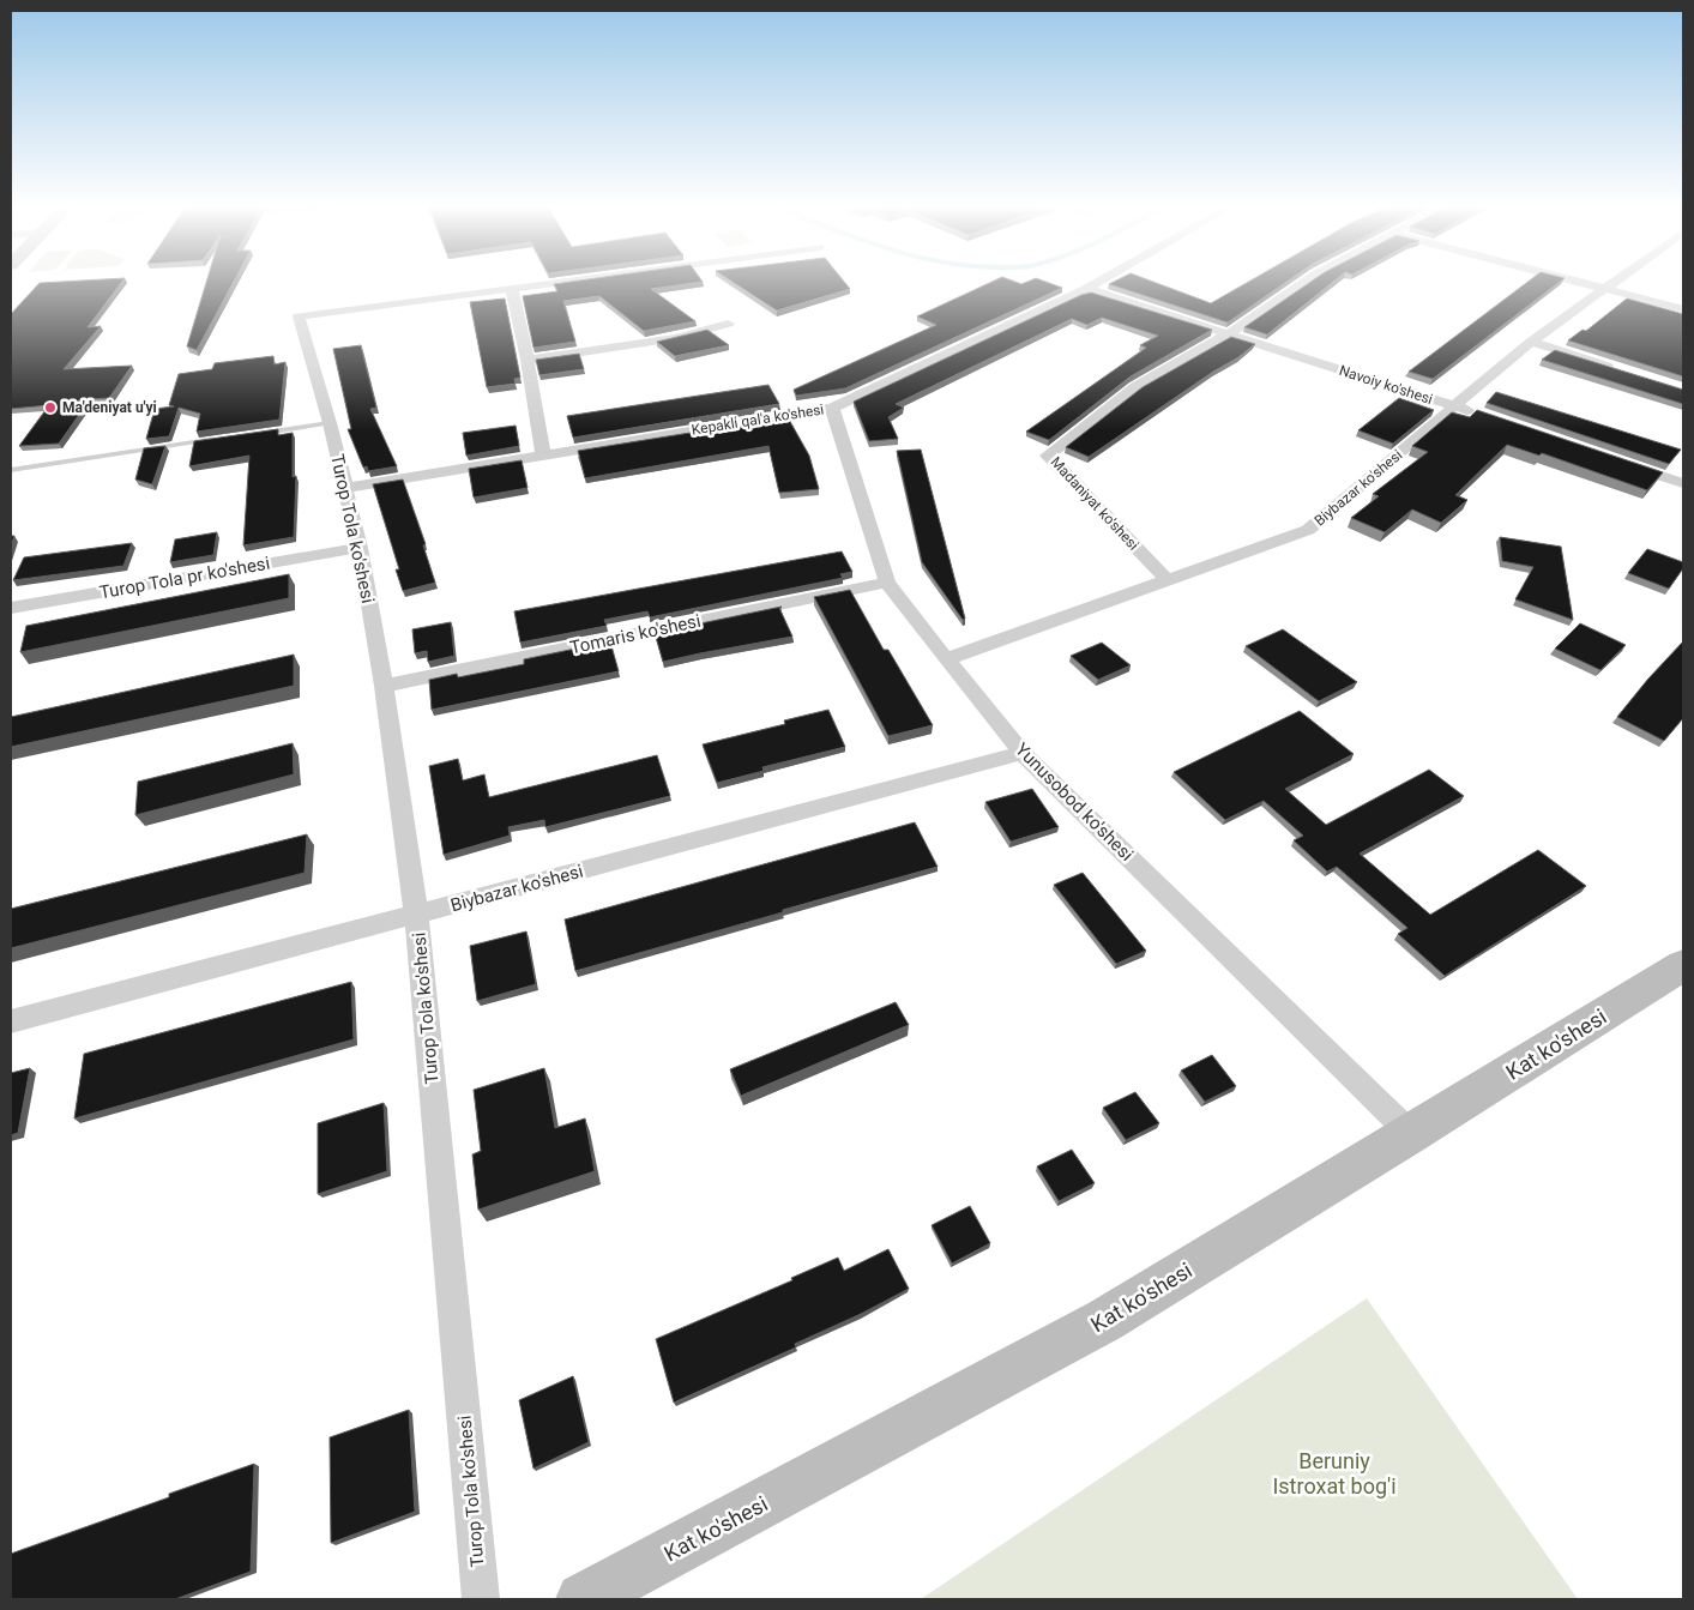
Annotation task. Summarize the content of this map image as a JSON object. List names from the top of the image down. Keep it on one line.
{"streets":{"street":["Navoiy ko'shesi","Kepakli qal'a ko'shesi","Biybazar ko'shesi","Madaniyat ko'shesi","Turop Tola ko'shesi","Turop Tola pr ko'shesi","Tomaris ko'shesi","Yunusobod ko'shesi","Kat ko'shesi"]},"crossings":[["Navoiy ko'shesi","Kepakli qal'a ko'shesi"],["Navoiy ko'shesi","Biybazar ko'shesi"],["Navoiy ko'shesi","Madaniyat ko'shesi"],["Kepakli qal'a ko'shesi","Turop Tola ko'shesi"],["Kepakli qal'a ko'shesi","Yunusobod ko'shesi"],["Biybazar ko'shesi","Madaniyat ko'shesi"],["Biybazar ko'shesi","Turop Tola ko'shesi"],["Biybazar ko'shesi","Yunusobod ko'shesi"],["Turop Tola ko'shesi","Turop Tola pr ko'shesi"],["Turop Tola ko'shesi","Tomaris ko'shesi"],["Tomaris ko'shesi","Yunusobod ko'shesi"],["Yunusobod ko'shesi","Kat ko'shesi"]],"parks":["Beruniy Istroxat bog'i"],"places":["Ma'deniyat u'yi"]}
